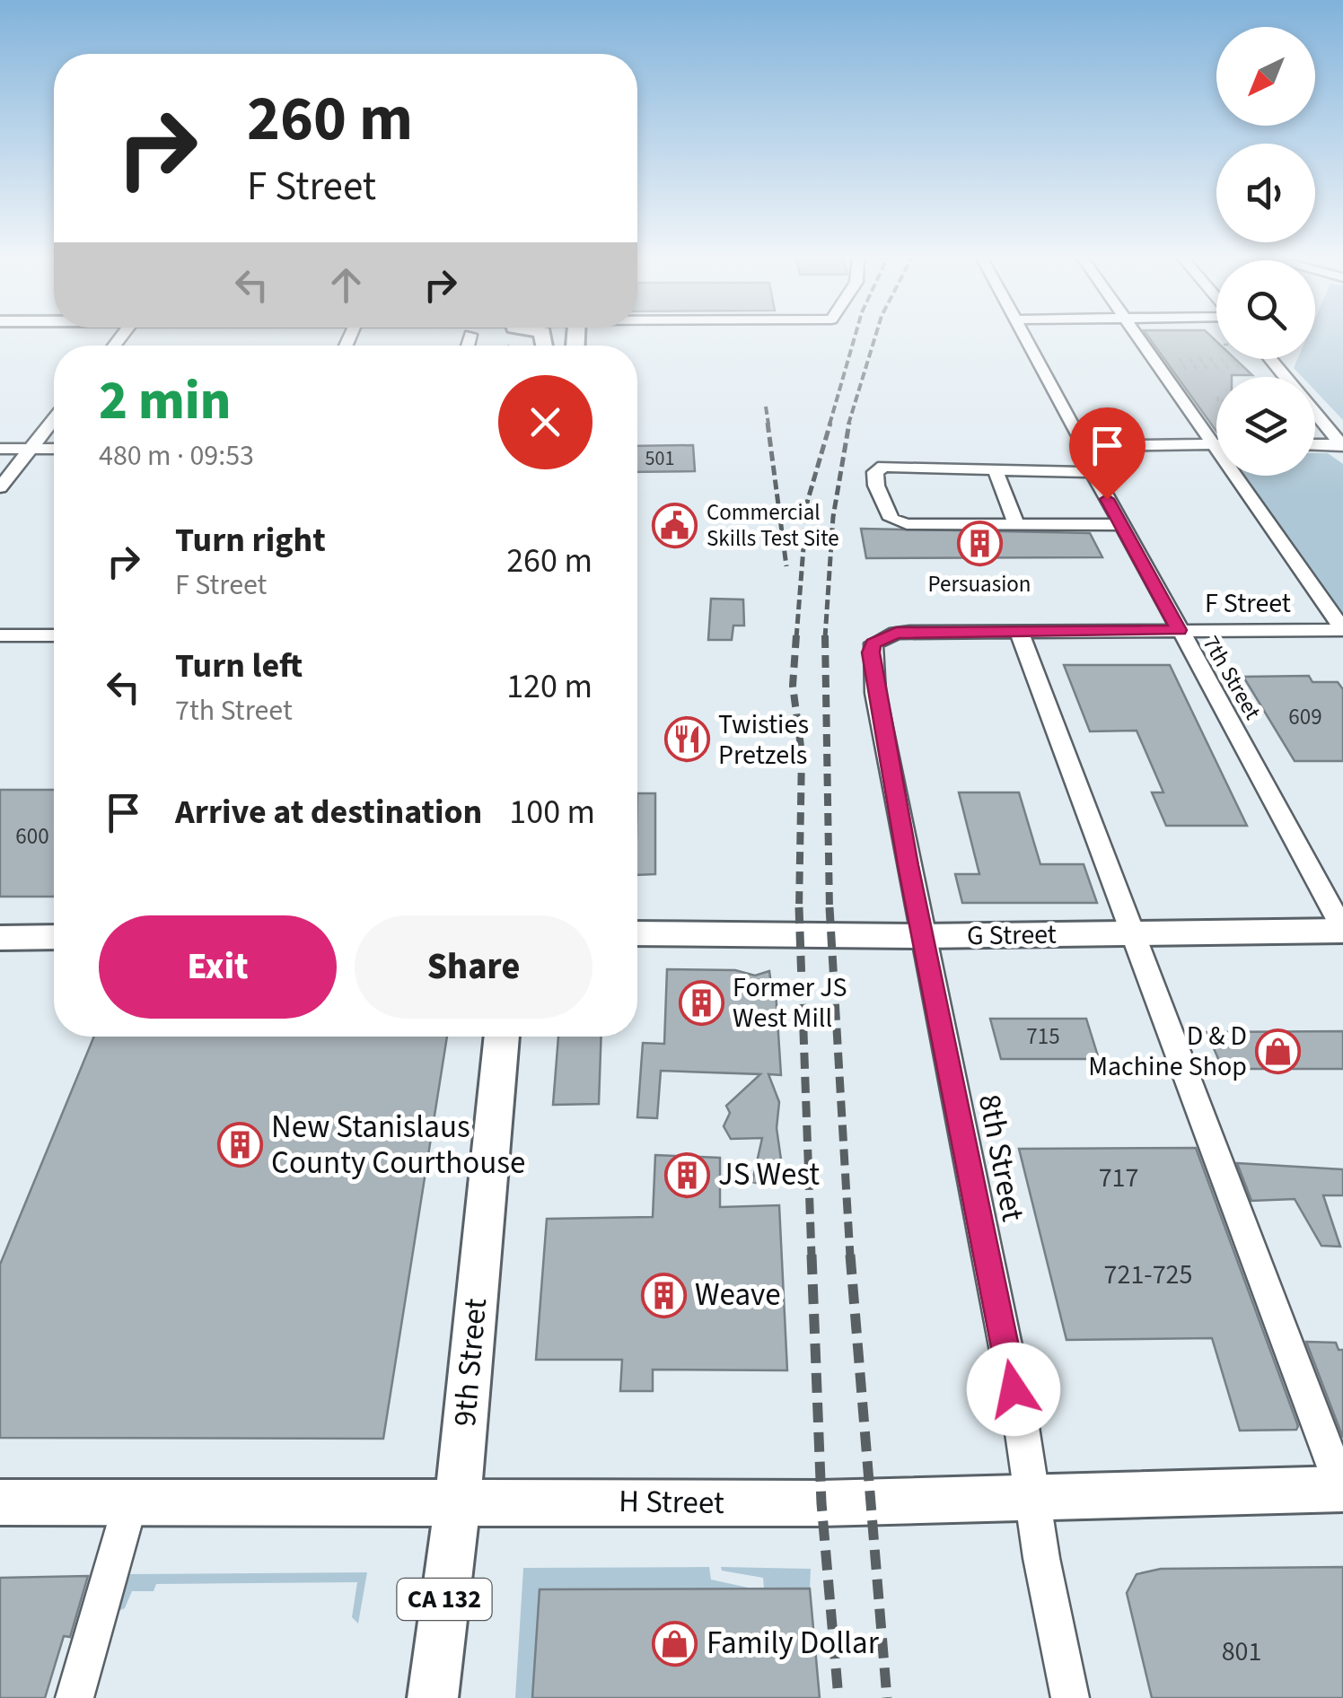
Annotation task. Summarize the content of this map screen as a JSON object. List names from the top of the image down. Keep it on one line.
{"streets":{"main road":["G Street","9th Street","H Street","CA 132"],"street":["F Street","7th Street","8th Street"]},"crossings":[["F Street","7th Street"],["F Street","8th Street"],["7th Street","G Street"],["G Street","8th Street"],["8th Street","H Street"],["9th Street","H Street"]],"places":{"public building":["Commercial Skills Test Site"],"building":["Persuasion","Former JS West Mill","New Stanislaus County Courthouse","JS West","Weave"],"restaurant":["Twisties Pretzels"],"shop":["D & D Machine Shop","Family Dollar"]},"house_numbers":["501","609","600","715","717","721-725","801"],"north":"bottom left","page":{"turn":["260 m","F Street"],"heading":["2 min","480 m · 09:53"],"list":[{"name":"Turn right","note":"F Street","value":"260 m"},{"name":"Turn left","note":"7th Street","value":"120 m"},{"name":"Arrive at destination","value":"100 m"}],"buttons":["Exit","Share"]}}
